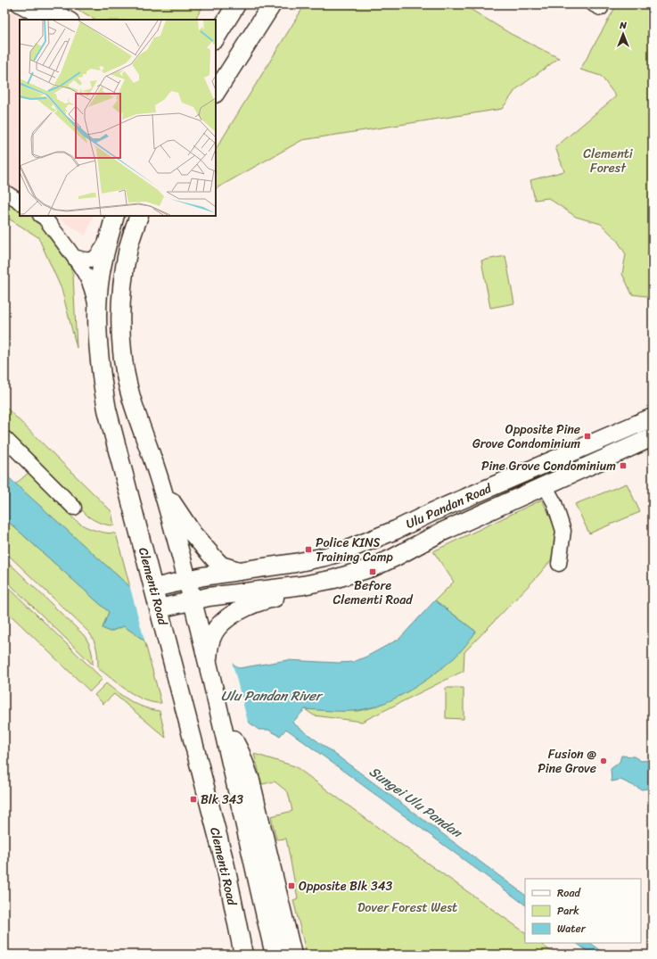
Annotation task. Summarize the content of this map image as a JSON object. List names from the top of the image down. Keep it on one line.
{"streets":{"main road":["Ulu Pandan Road","Clementi Road"]},"crossings":[["Ulu Pandan Road","Clementi Road"]],"water":["Ulu Pandan River","Sungei Ulu Pandan"],"parks":["Clementi Forest","Dover Forest West"],"places":{"transit":["Opposite Pine Grove Condominium","Pine Grove Condominium","Police KINS Training Camp","Before Clementi Road","Blk 343","Opposite Blk 343"],"other":["Fusion @ Pine Grove"]},"legend":["Road","Park","Water"],"north":"top"}
